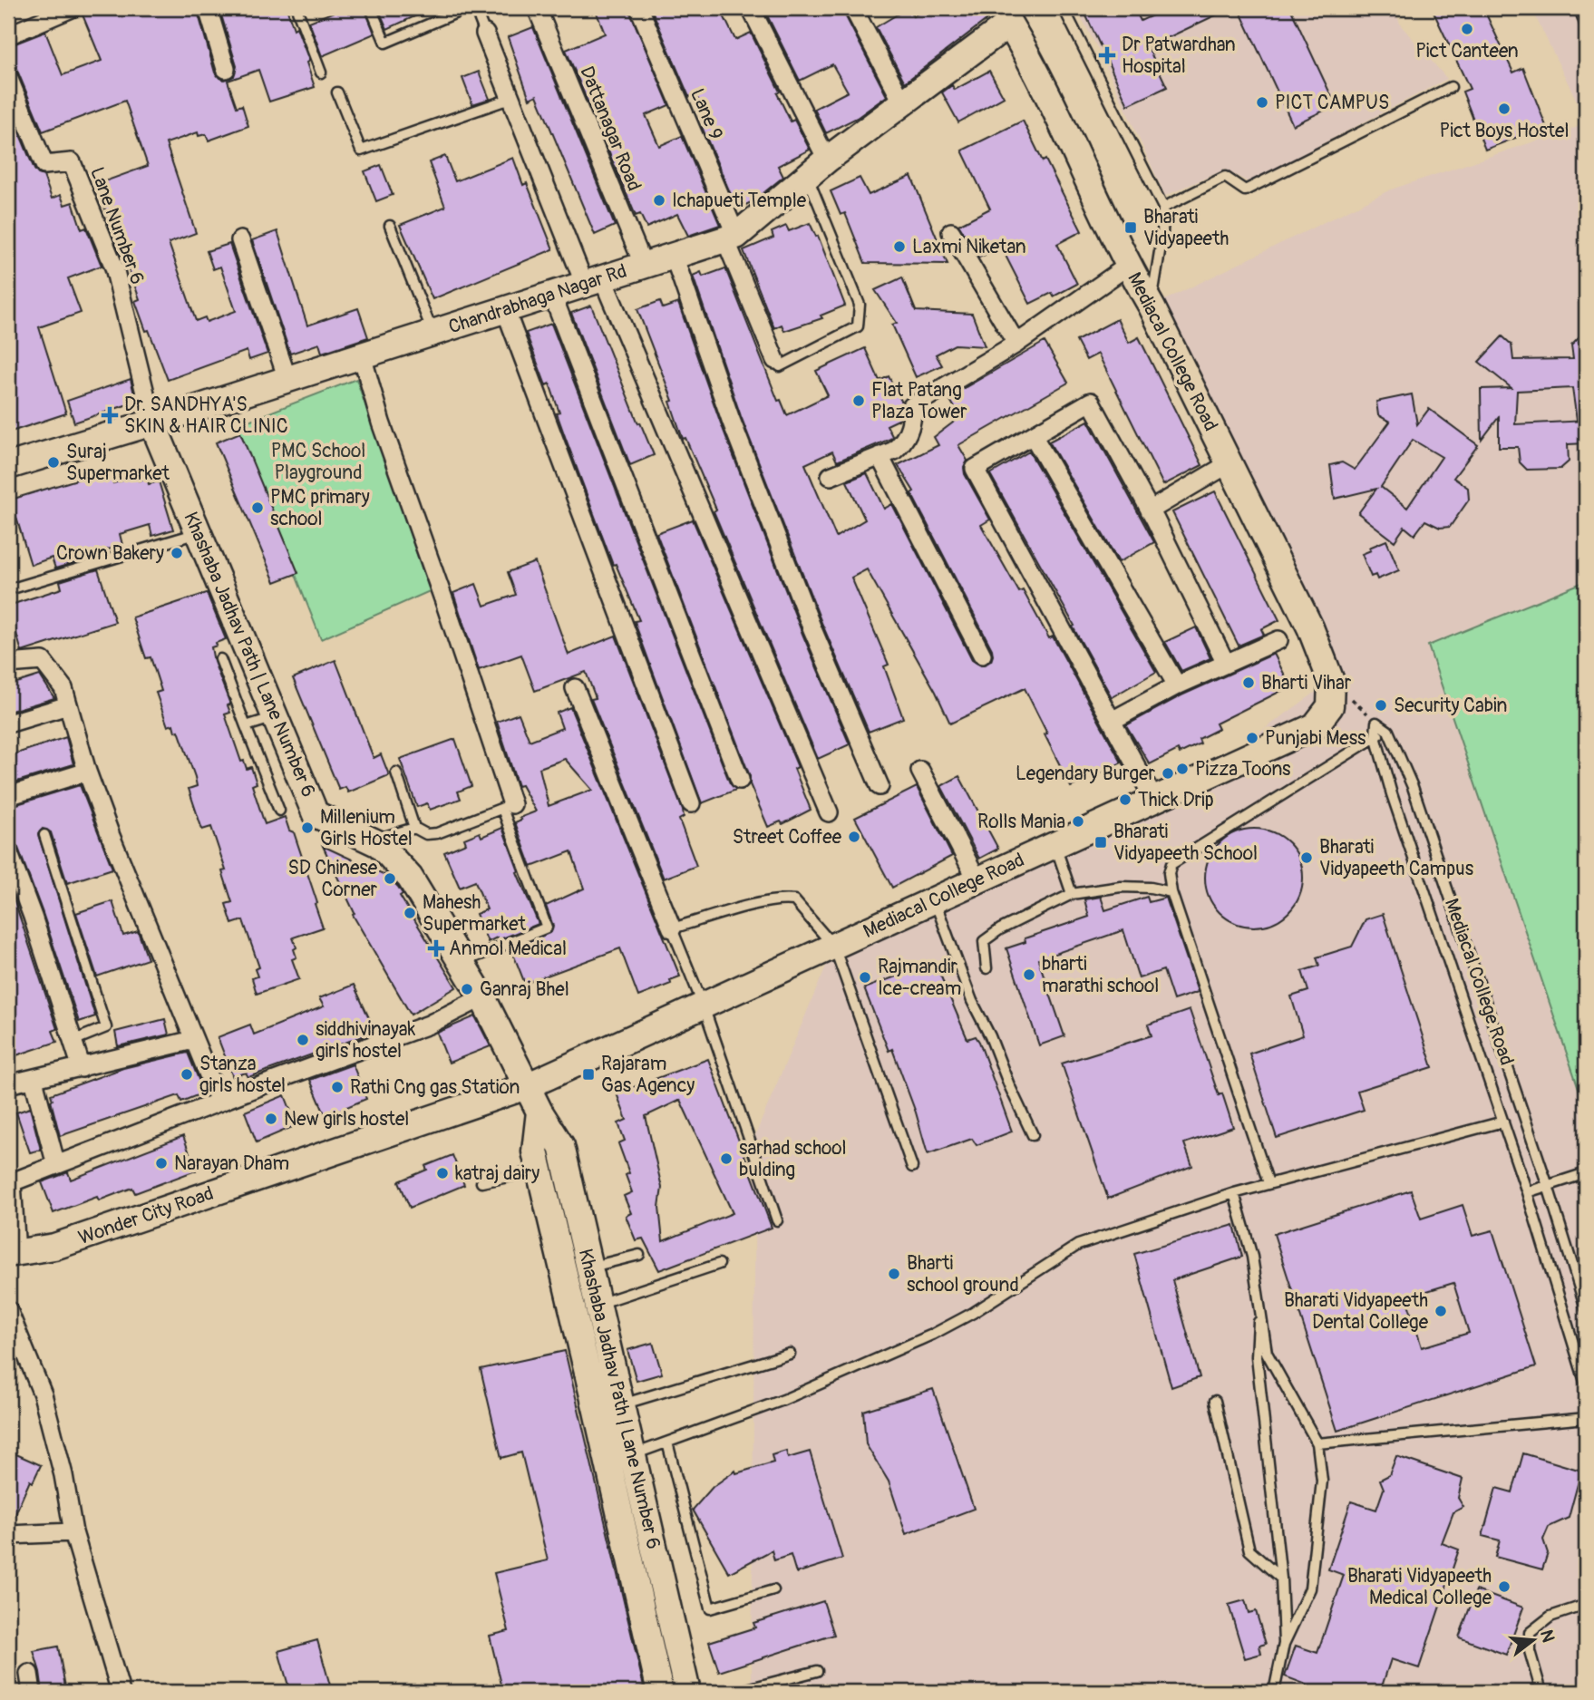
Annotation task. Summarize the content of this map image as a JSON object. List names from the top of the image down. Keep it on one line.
{"streets":{"street":["Lane 9","Dattanagar Road","Lane Number 6","Chandrabhaga Nagar Rd","Mediacal College Road","Khashaba Jadhav Path | Lane Number 6","Wonder City Road"]},"crossings":[["Lane 9","Chandrabhaga Nagar Rd"],["Dattanagar Road","Chandrabhaga Nagar Rd"],["Lane Number 6","Chandrabhaga Nagar Rd"],["Lane Number 6","Khashaba Jadhav Path | Lane Number 6"],["Chandrabhaga Nagar Rd","Mediacal College Road"],["Chandrabhaga Nagar Rd","Khashaba Jadhav Path | Lane Number 6"],["Mediacal College Road","Khashaba Jadhav Path | Lane Number 6"],["Mediacal College Road","Wonder City Road"],["Khashaba Jadhav Path | Lane Number 6","Wonder City Road"]],"parks":["PMC School Playground"],"places":{"other":["Pict Canteen","PICT CAMPUS","Pict Boys Hostel","Ichapueti Temple","Laxmi Niketan","Flat Patang Plaza Tower","Suraj Supermarket","PMC primary school","Crown Bakery","Bharti Vihar","Security Cabin","Punjabi Mess","Pizza Toons","Legendary Burger","Thick Drip","Rolls Mania","Millenium Girls Hostel","Street Coffee","Bharati Vidyapeeth Campus","SD Chinese Corner","Mahesh Supermarket","bharti marathi school","Rajmandir Ice-cream","Ganraj Bhel","siddhivinayak girls hostel","Stanza girls hostel","Rathi Cng gas Station","New girls hostel","sarhad school bulding","Narayan Dham","katraj dairy","Bharti school ground","Bharati Vidyapeeth Dental College","Bharati Vidyapeeth Medical College"],"health":["Dr Patwardhan Hospital","Dr. SANDHYA'S SKIN & HAIR CLINIC","Anmol Medical"],"transit":["Bharati Vidyapeeth","Bharati Vidyapeeth School","Rajaram Gas Agency"]},"north":"right"}
